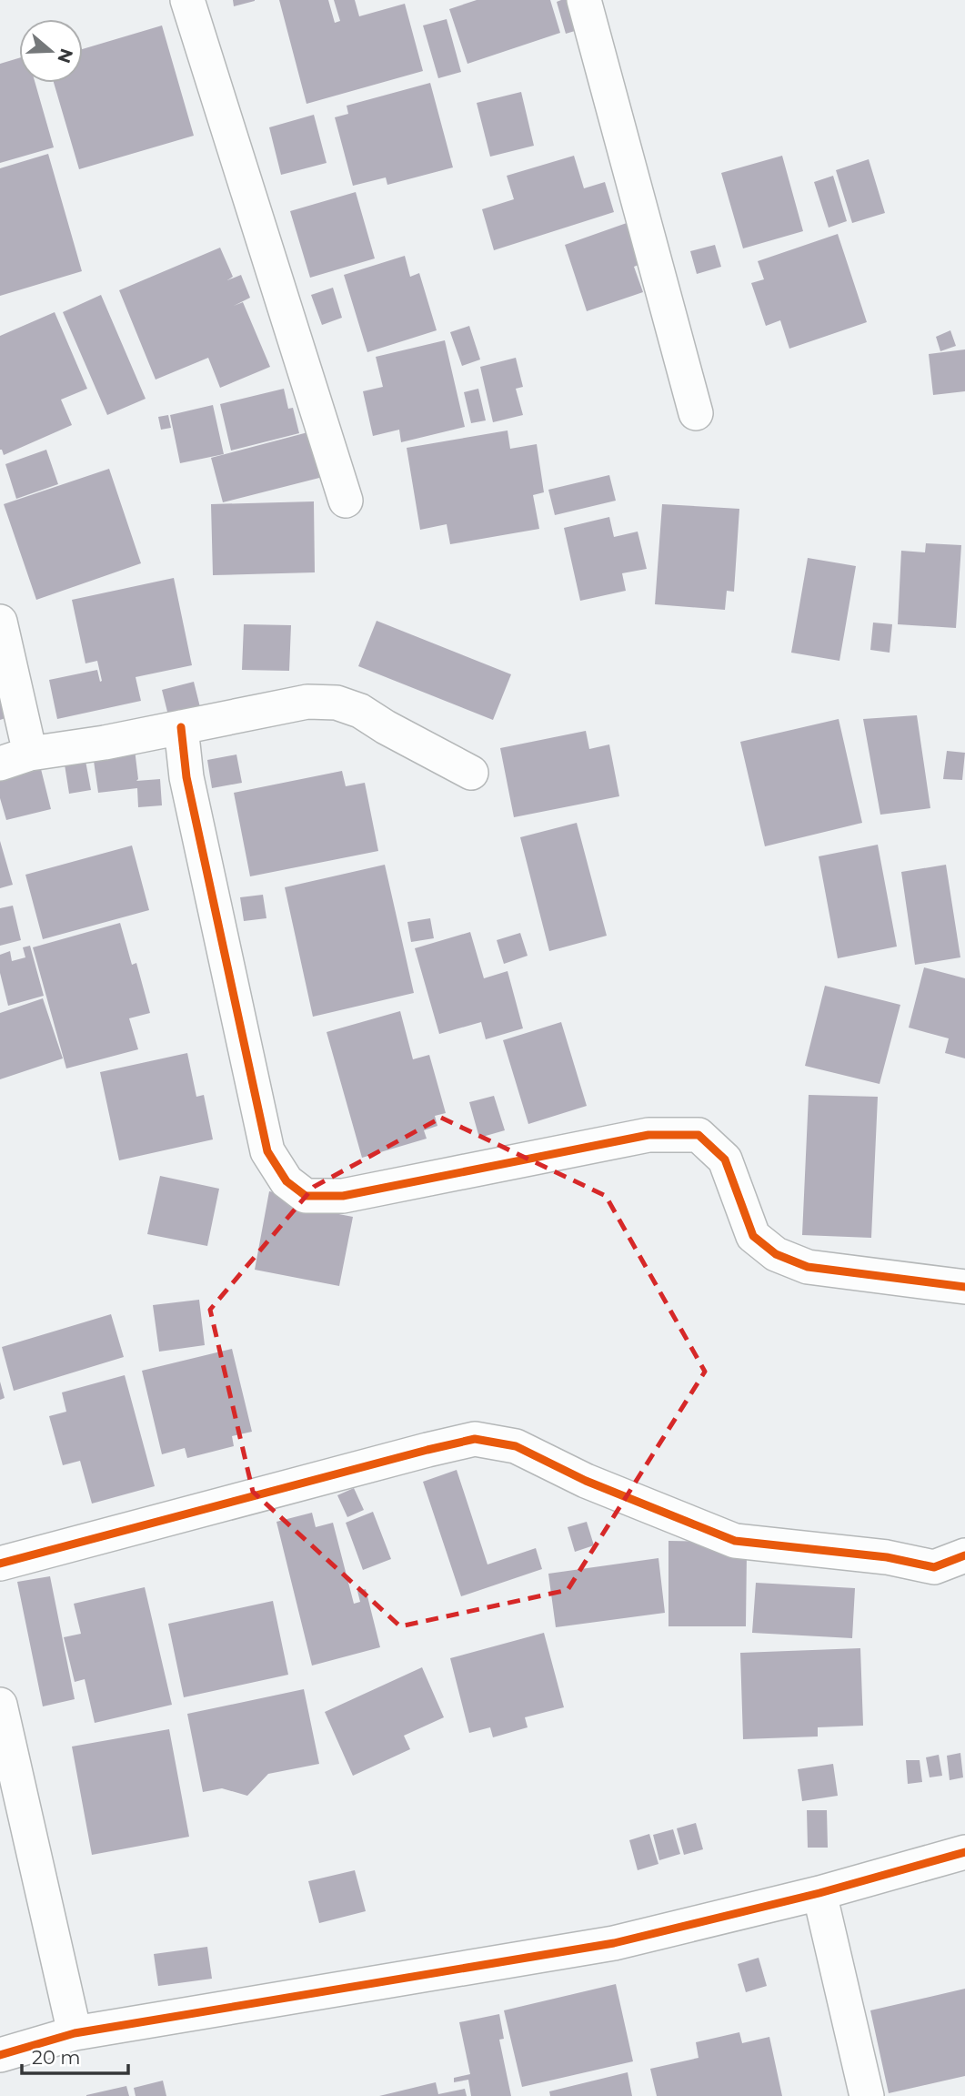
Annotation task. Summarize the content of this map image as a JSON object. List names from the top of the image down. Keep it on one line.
{"scale_bar":"20 m","north":"right"}
